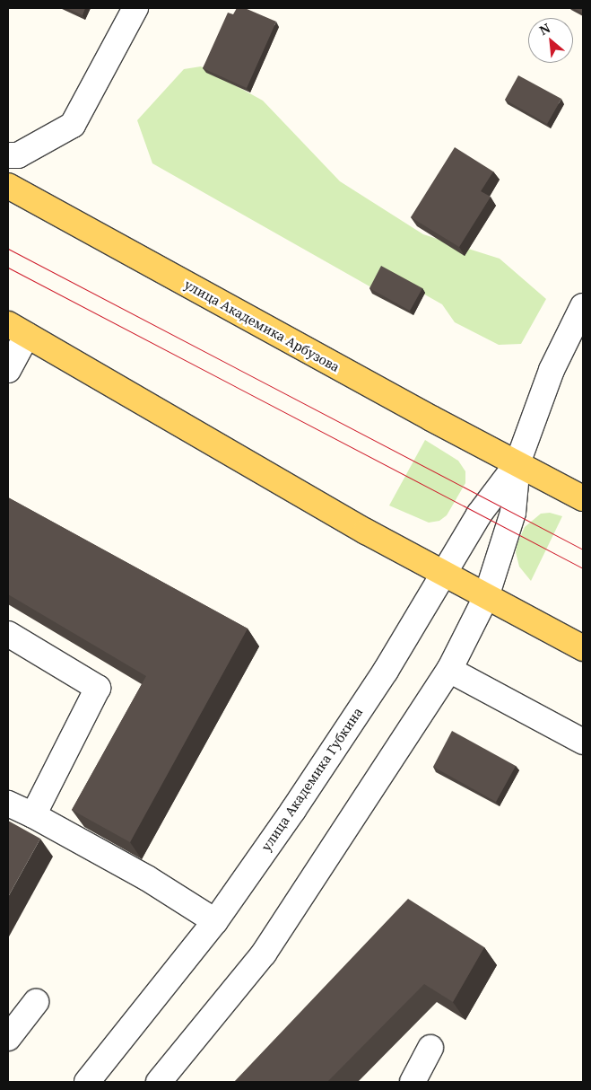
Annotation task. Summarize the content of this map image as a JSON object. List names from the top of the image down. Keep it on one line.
{"streets":{"main road":["улица Академика Арбузова"],"street":["улица Академика Губкина"]},"crossings":[["улица Академика Арбузова","улица Академика Губкина"]],"north":"top left"}
